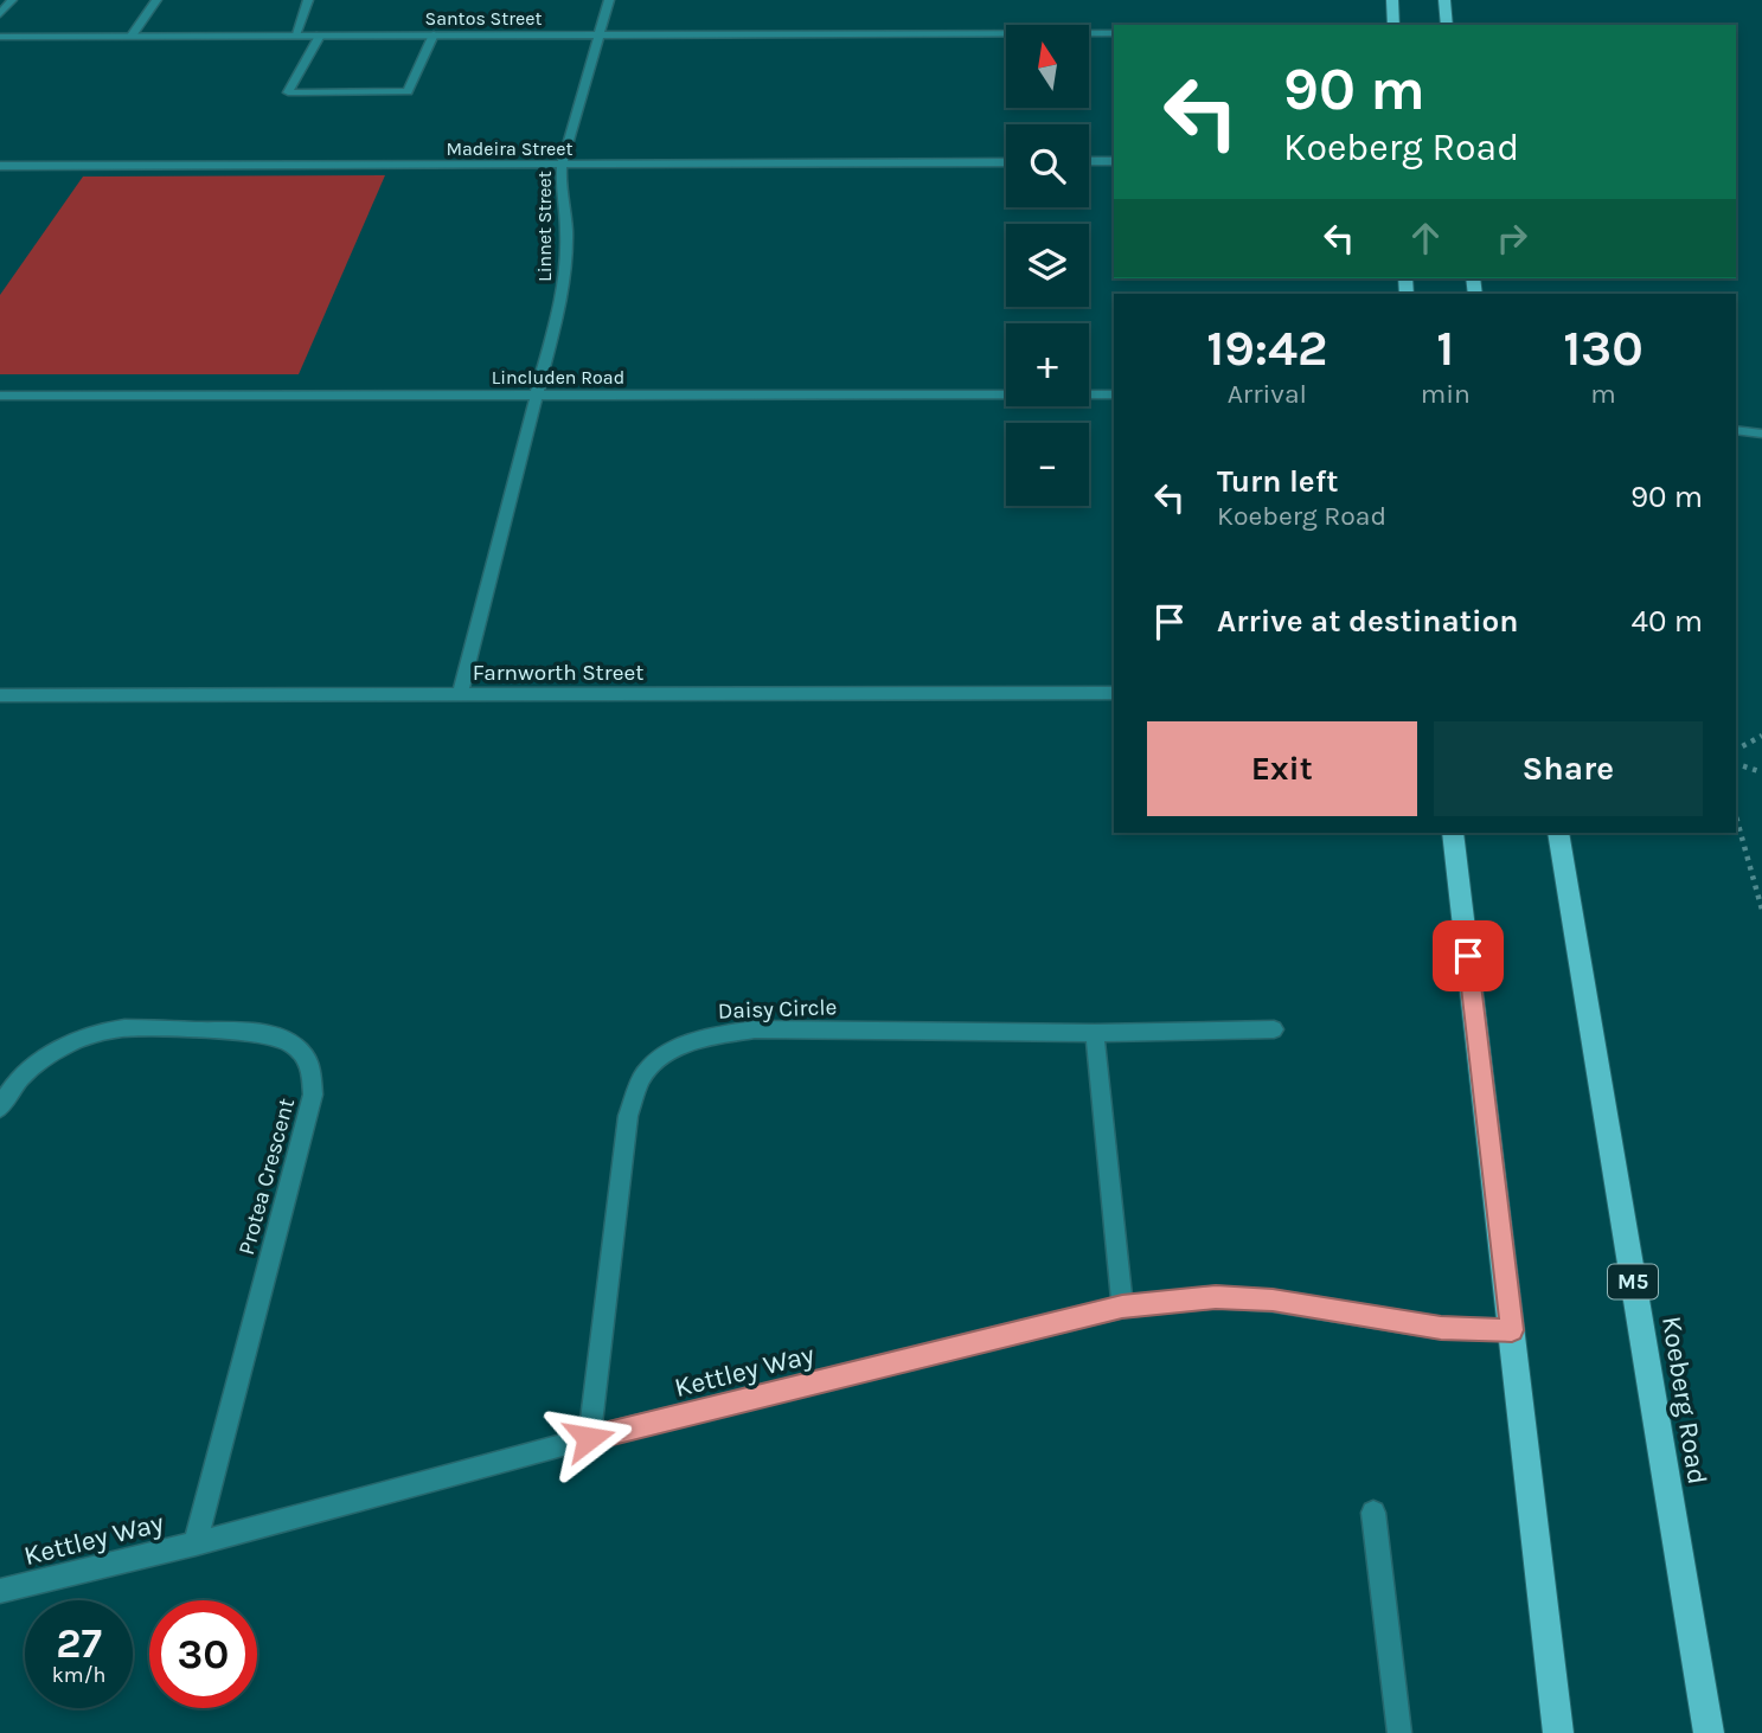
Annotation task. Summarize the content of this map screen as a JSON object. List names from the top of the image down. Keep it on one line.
{"streets":{"main road":["M5","Koeberg Road"],"street":["Santos Street","Madeira Street","Linnet Street","Lincluden Road","Farnworth Street","Daisy Circle","Protea Crescent","Kettley Way"]},"crossings":[["Santos Street","Linnet Street"],["Madeira Street","Linnet Street"],["Linnet Street","Lincluden Road"],["Linnet Street","Farnworth Street"],["Daisy Circle","Kettley Way"],["Protea Crescent","Kettley Way"]],"north":"top","page":{"map_buttons":["+","−"],"turn":["90 m","Koeberg Road"],"eta":["19:42","Arrival","1","min","130","m"],"list":[{"name":"Turn left","note":"Koeberg Road","value":"90 m"},{"name":"Arrive at destination","value":"40 m"}],"buttons":["Exit","Share"],"speed":"27 km/h","limit":"30"}}
